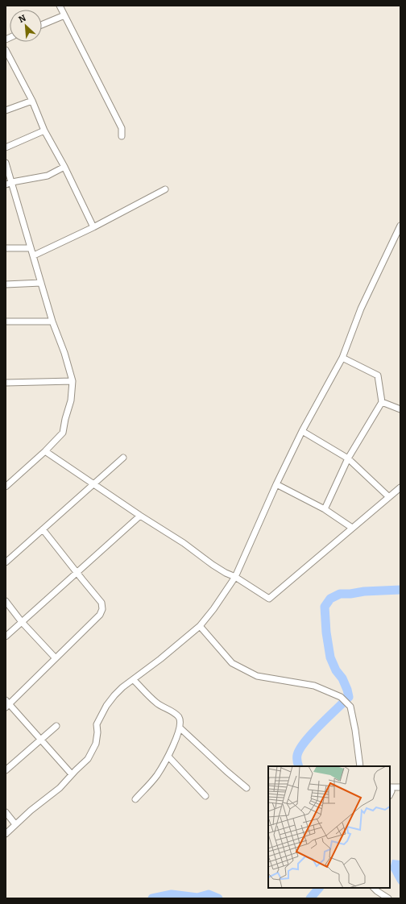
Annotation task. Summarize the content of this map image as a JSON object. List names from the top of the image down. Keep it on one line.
{"north":"top left"}
